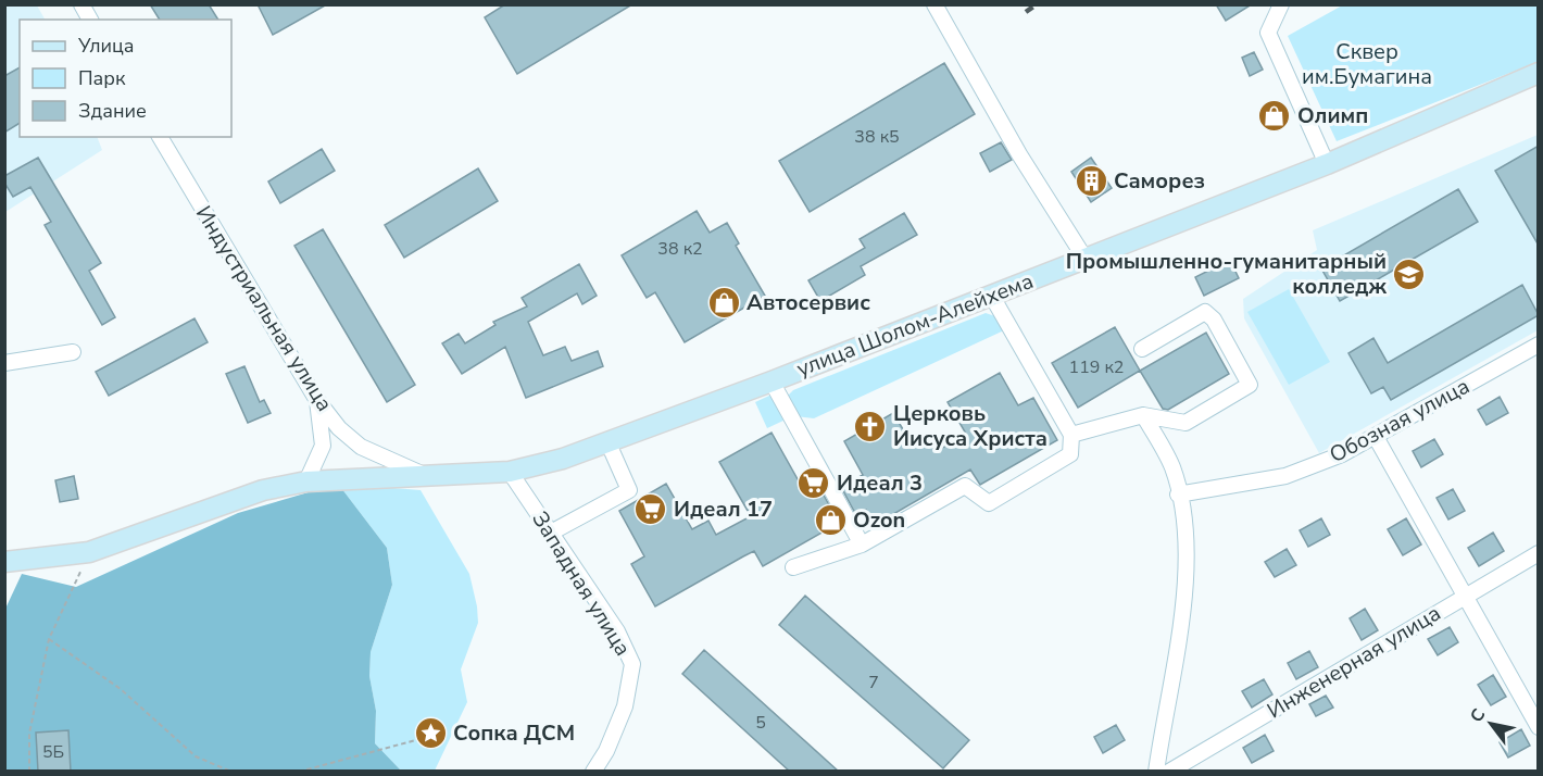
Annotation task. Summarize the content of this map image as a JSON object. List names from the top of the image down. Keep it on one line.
{"streets":{"main road":["улица Шолом-Алейхема"],"street":["Индустриальная улица","Обозная улица","Западная улица","Инженерная улица"]},"crossings":[["Индустриальная улица","улица Шолом-Алейхема"],["улица Шолом-Алейхема","Западная улица"]],"parks":["Сквер им.Бумагина"],"places":{"shop":["Олимп","Автосервис","Ozon"],"building":["Саморез"],"school or university":["Промышленно-гуманитарный колледж"],"church":["Церковь Иисуса Христа"],"supermarket":["Идеал 3","Идеал 17"],"place":["Сопка ДСМ"]},"house_numbers":["38 к5","38 к2","119 к2","7","5","5Б"],"legend":["Улица","Парк","Здание"],"north":"top left"}
